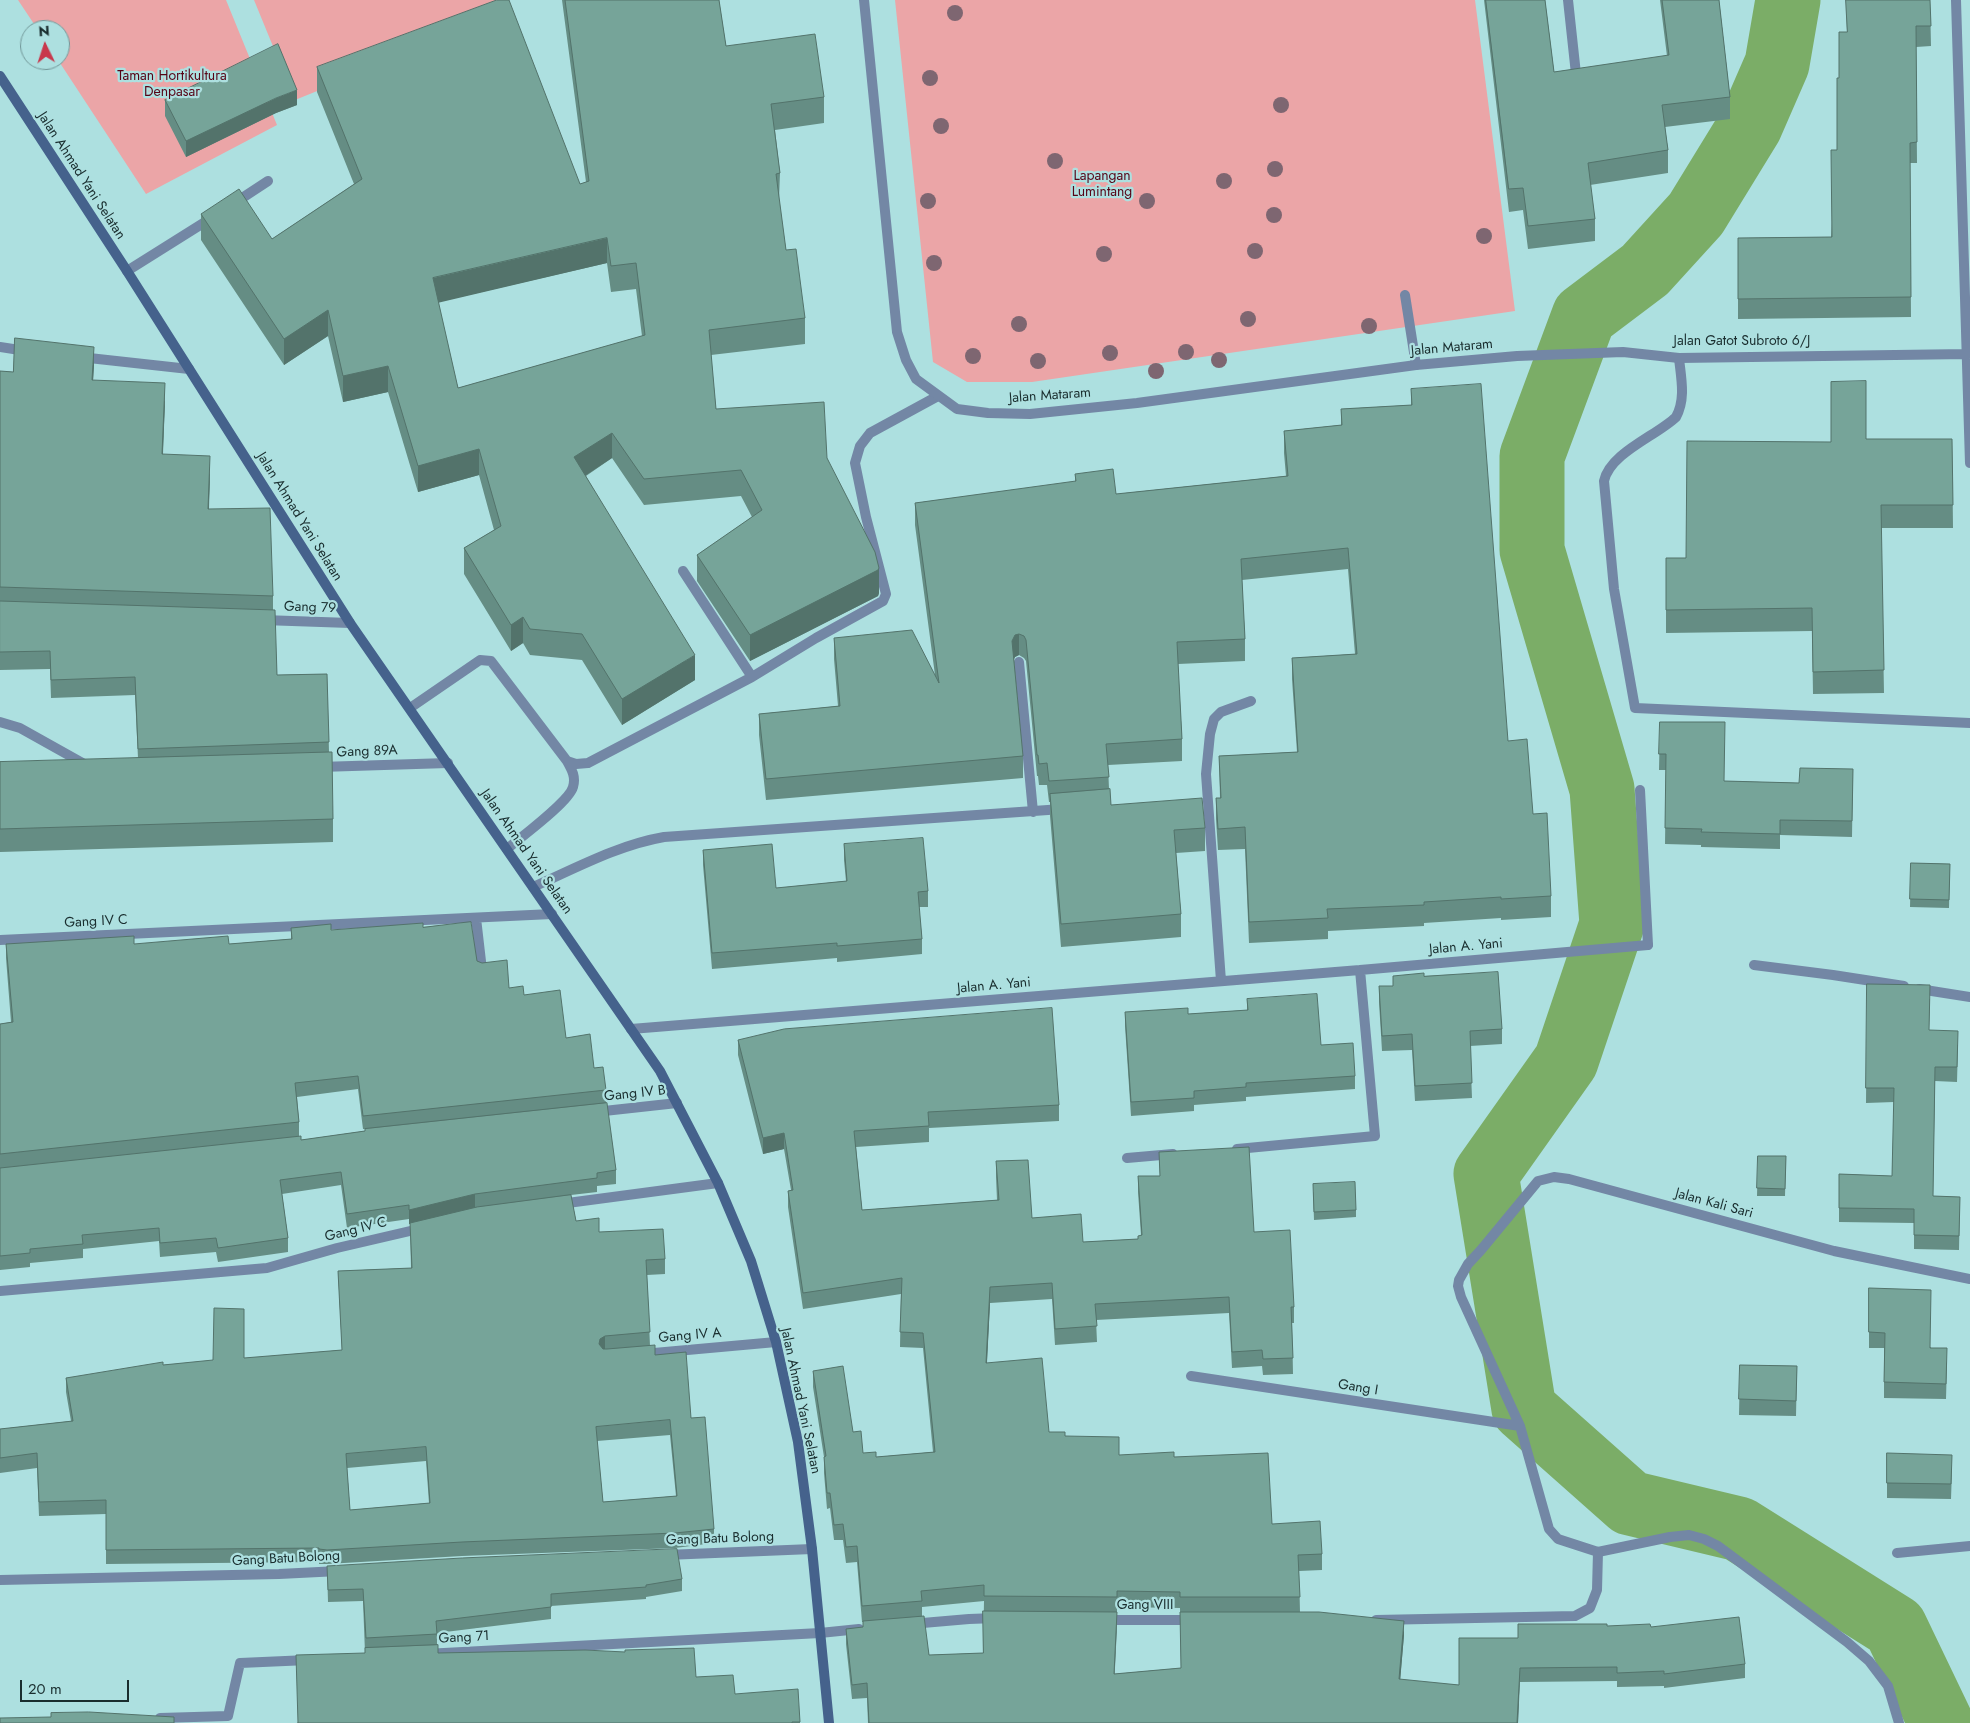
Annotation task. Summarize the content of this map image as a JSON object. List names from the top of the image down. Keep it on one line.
{"streets":{"main road":["Jalan Ahmad Yani Selatan"],"street":["Jalan Gatot Subroto 6/J","Jalan Mataram","Gang 79","Gang 89A","Gang IV C","Jalan A. Yani","Gang IV B","Jalan Kali Sari","Gang IV A","Gang I","Gang Batu Bolong","Gang VIII","Gang 71"]},"crossings":[["Jalan Ahmad Yani Selatan","Gang 79"],["Jalan Ahmad Yani Selatan","Gang 89A"],["Jalan Ahmad Yani Selatan","Gang IV C"],["Jalan Ahmad Yani Selatan","Jalan A. Yani"],["Jalan Ahmad Yani Selatan","Gang IV B"],["Jalan Ahmad Yani Selatan","Gang IV A"],["Jalan Ahmad Yani Selatan","Gang Batu Bolong"],["Jalan Ahmad Yani Selatan","Gang 71"],["Jalan Gatot Subroto 6/J","Jalan Mataram"],["Jalan Kali Sari","Gang I"]],"parks":["Taman Hortikultura Denpasar","Lapangan Lumintang"],"scale_bar":"20 m","north":"top"}
